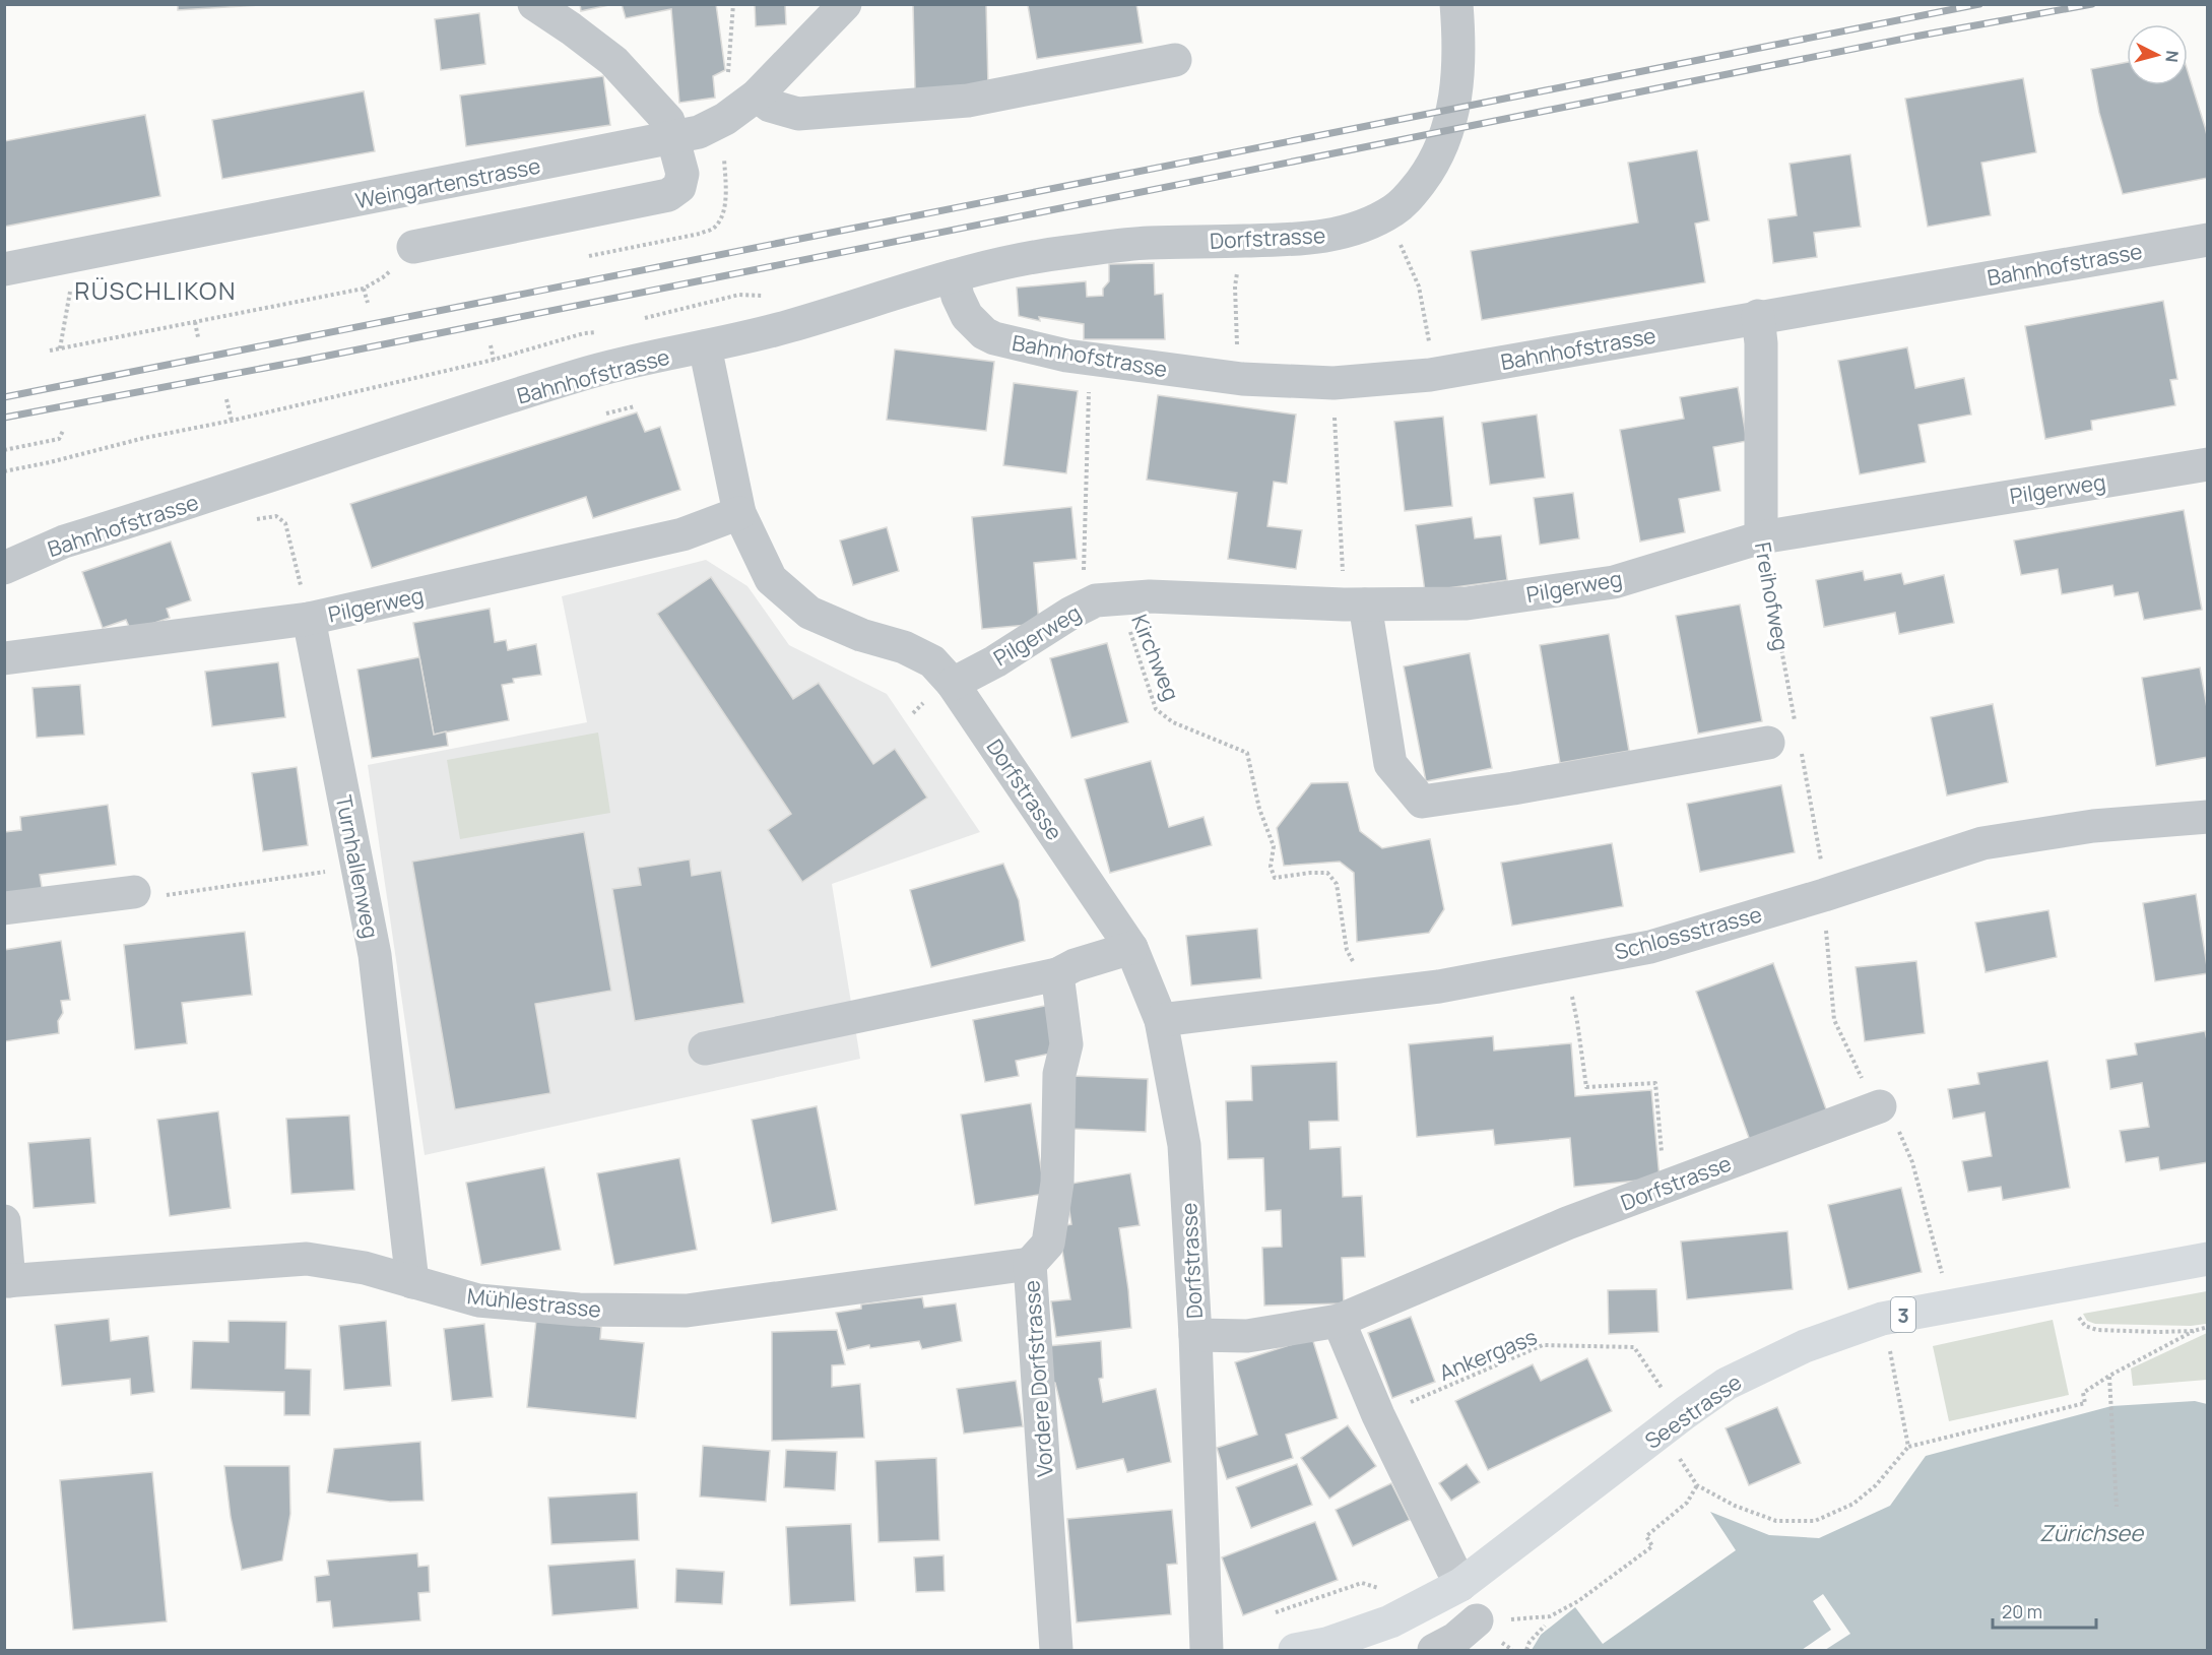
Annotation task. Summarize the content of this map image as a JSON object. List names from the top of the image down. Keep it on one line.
{"streets":{"main road":["3","Seestrasse"],"street":["Weingartenstrasse","Dorfstrasse","Bahnhofstrasse","Pilgerweg","Freihofweg","Turnhallenweg","Schlossstrasse","Mühlestrasse","Vordere Dorfstrasse"],"path":["Kirchweg","Ankergass"]},"crossings":[["Dorfstrasse","Bahnhofstrasse"],["Dorfstrasse","Pilgerweg"],["Dorfstrasse","Schlossstrasse"],["Bahnhofstrasse","Freihofweg"],["Pilgerweg","Freihofweg"],["Pilgerweg","Kirchweg"],["Pilgerweg","Turnhallenweg"],["Turnhallenweg","Mühlestrasse"],["Mühlestrasse","Vordere Dorfstrasse"]],"districts":["RÜSCHLIKON"],"water":["Zürichsee"],"scale_bar":"20 m","north":"right"}
